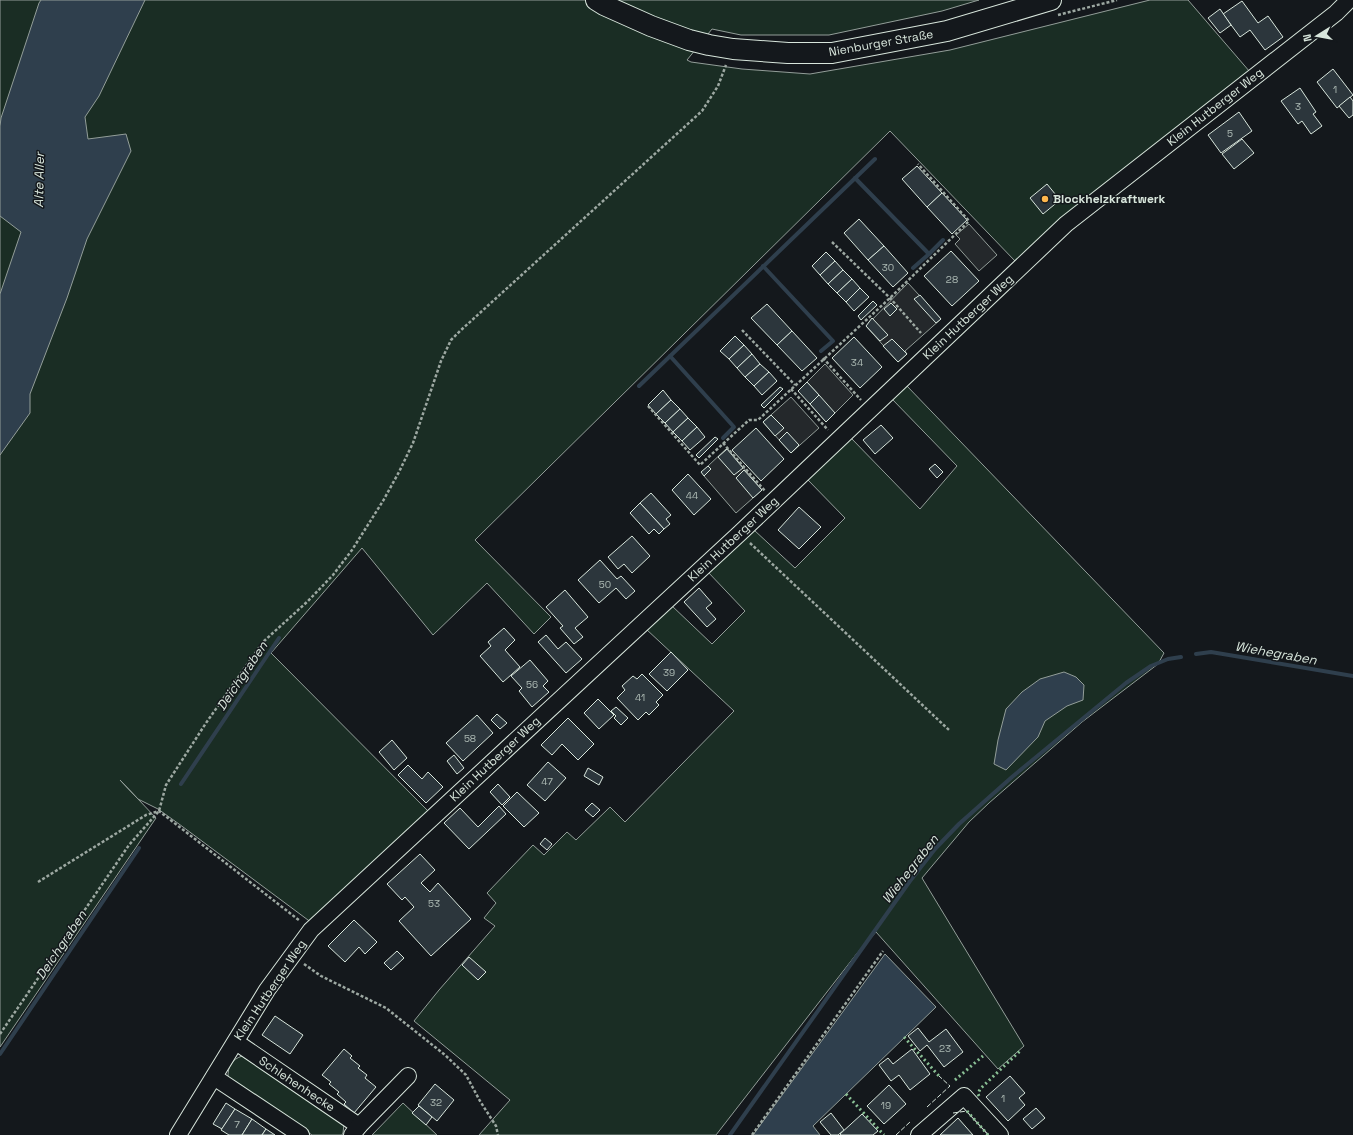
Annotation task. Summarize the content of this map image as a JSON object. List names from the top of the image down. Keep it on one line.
{"streets":{"main road":["Nienburger Straße"],"street":["Klein Hutberger Weg","Schlehenhecke"]},"crossings":[["Klein Hutberger Weg","Schlehenhecke"]],"water":["Alte Aller","Wiehegraben","Deichgraben"],"places":["Blockheizkraftwerk"],"house_numbers":["1","3","5","30","28","34","44","50","39","56","41","58","47","53","23","1","32","19","7"],"north":"left"}
